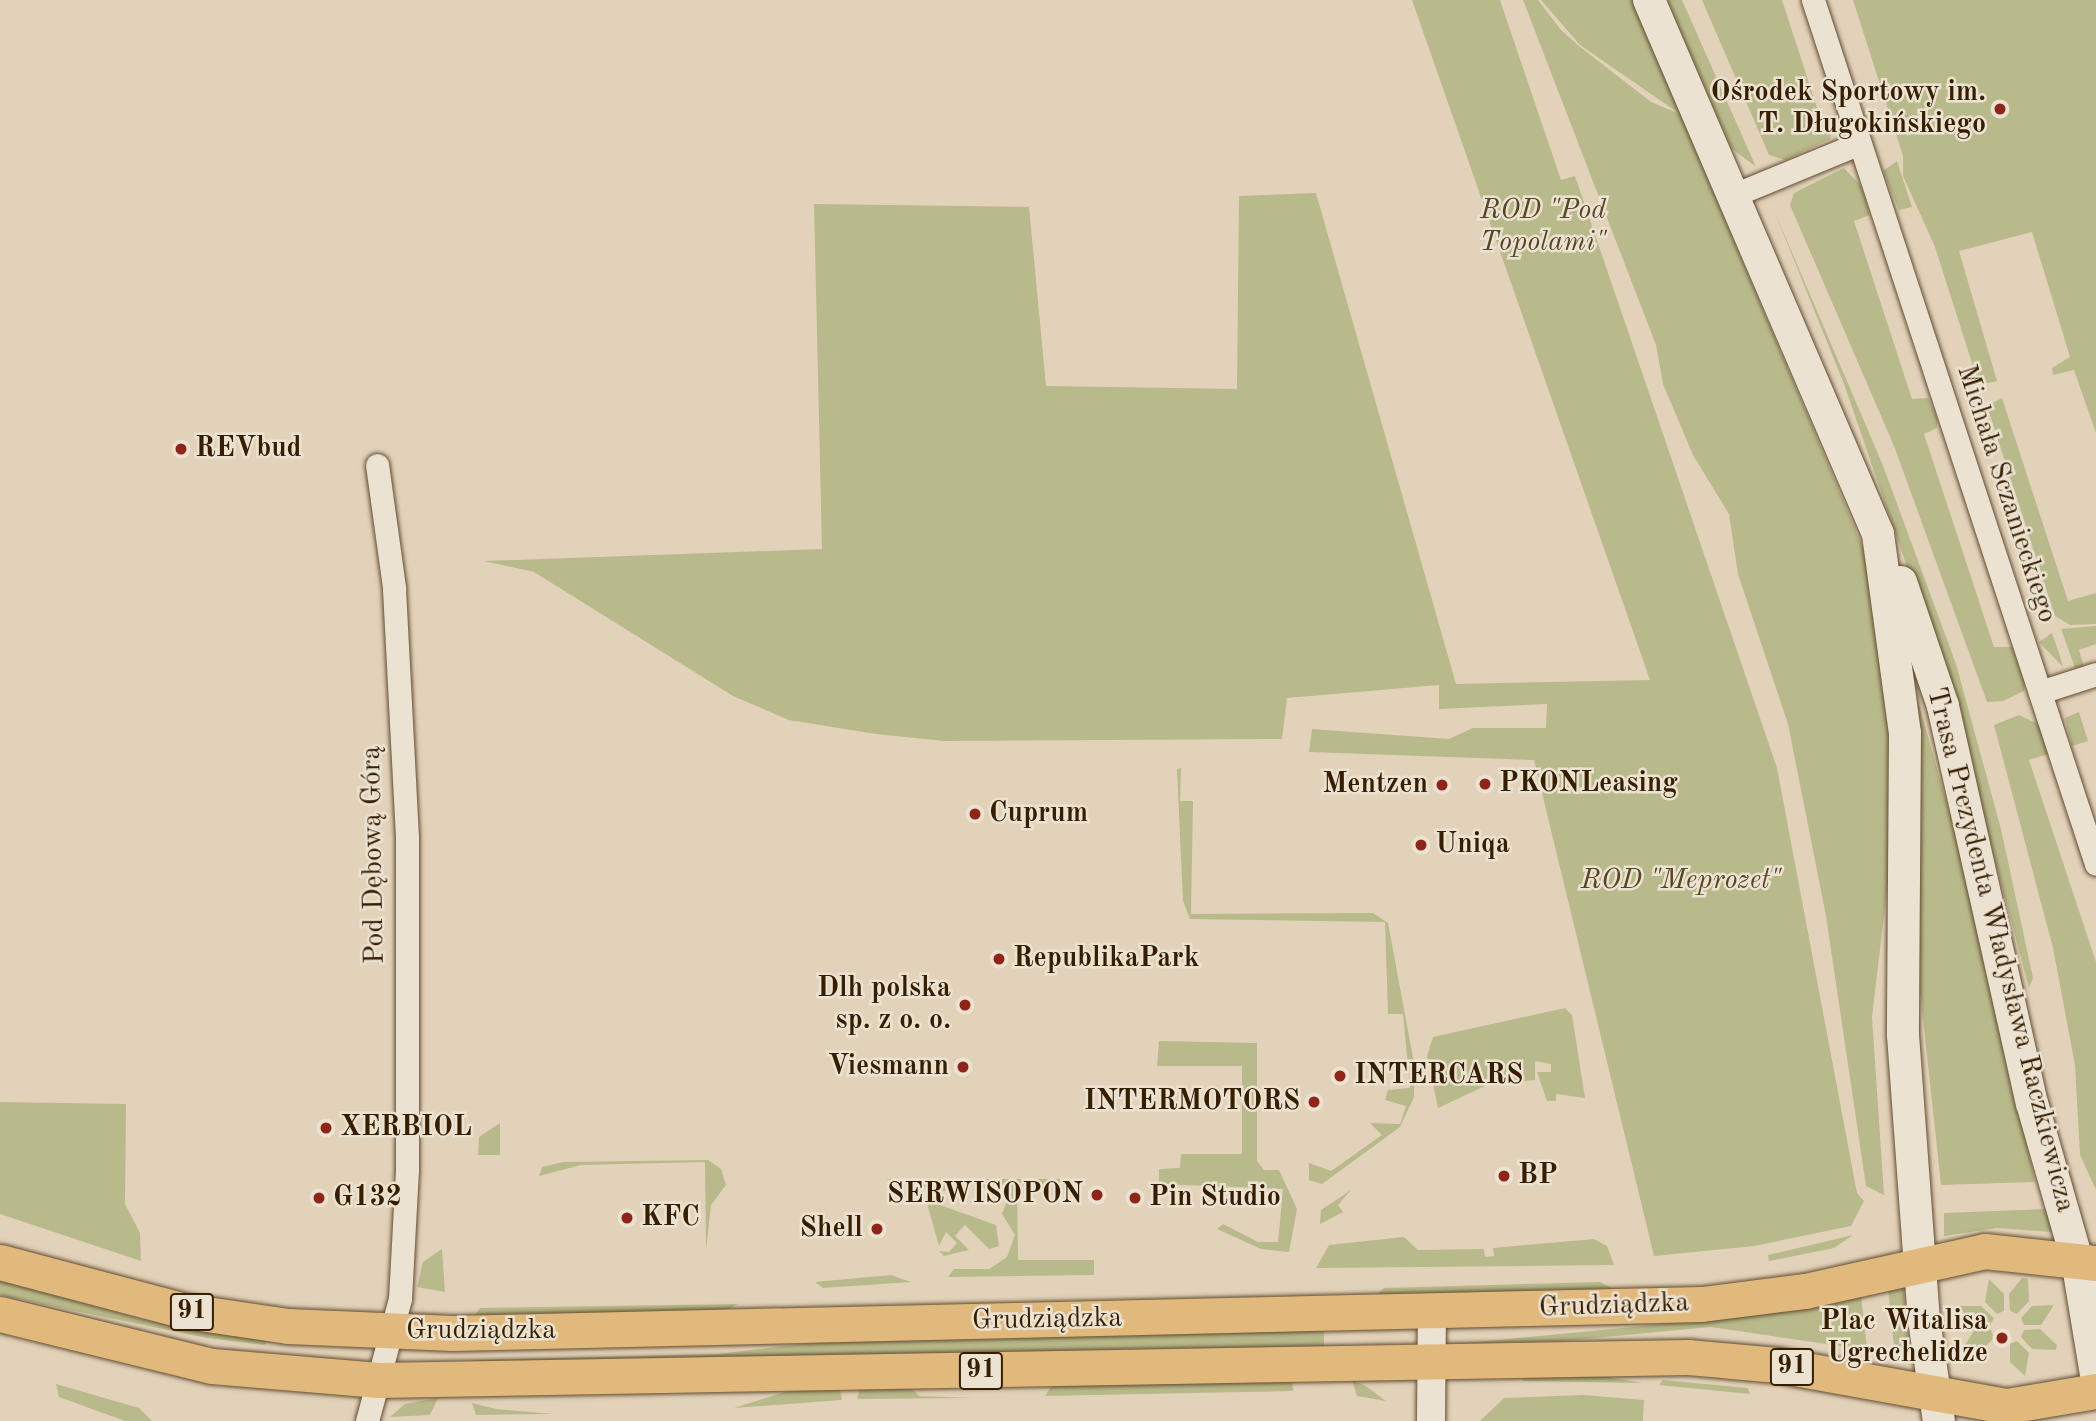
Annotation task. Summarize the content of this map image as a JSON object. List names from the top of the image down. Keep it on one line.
{"streets":{"main road":["Trasa Prezydenta Władysława Raczkiewicza","Grudziądzka","91"],"street":["Michała Sczanieckiego","Pod Dębową Górą"]},"crossings":[["Pod Dębową Górą","Grudziądzka"],["Trasa Prezydenta Władysława Raczkiewicza","Grudziądzka"]],"parks":["ROD \"Pod Topolami\"","ROD \"Meprozet\""],"places":["Ośrodek Sportowy im. T. Długokińskiego","REVbud","PKONLeasing","Mentzen","Cuprum","Uniqa","RepublikaPark","Dlh polska sp. z o. o.","Viesmann","INTERCARS","INTERMOTORS","XERBIOL","BP","SERWISOPON","G132","Pin Studio","KFC","Shell","Plac Witalisa Ugrechelidze"]}
